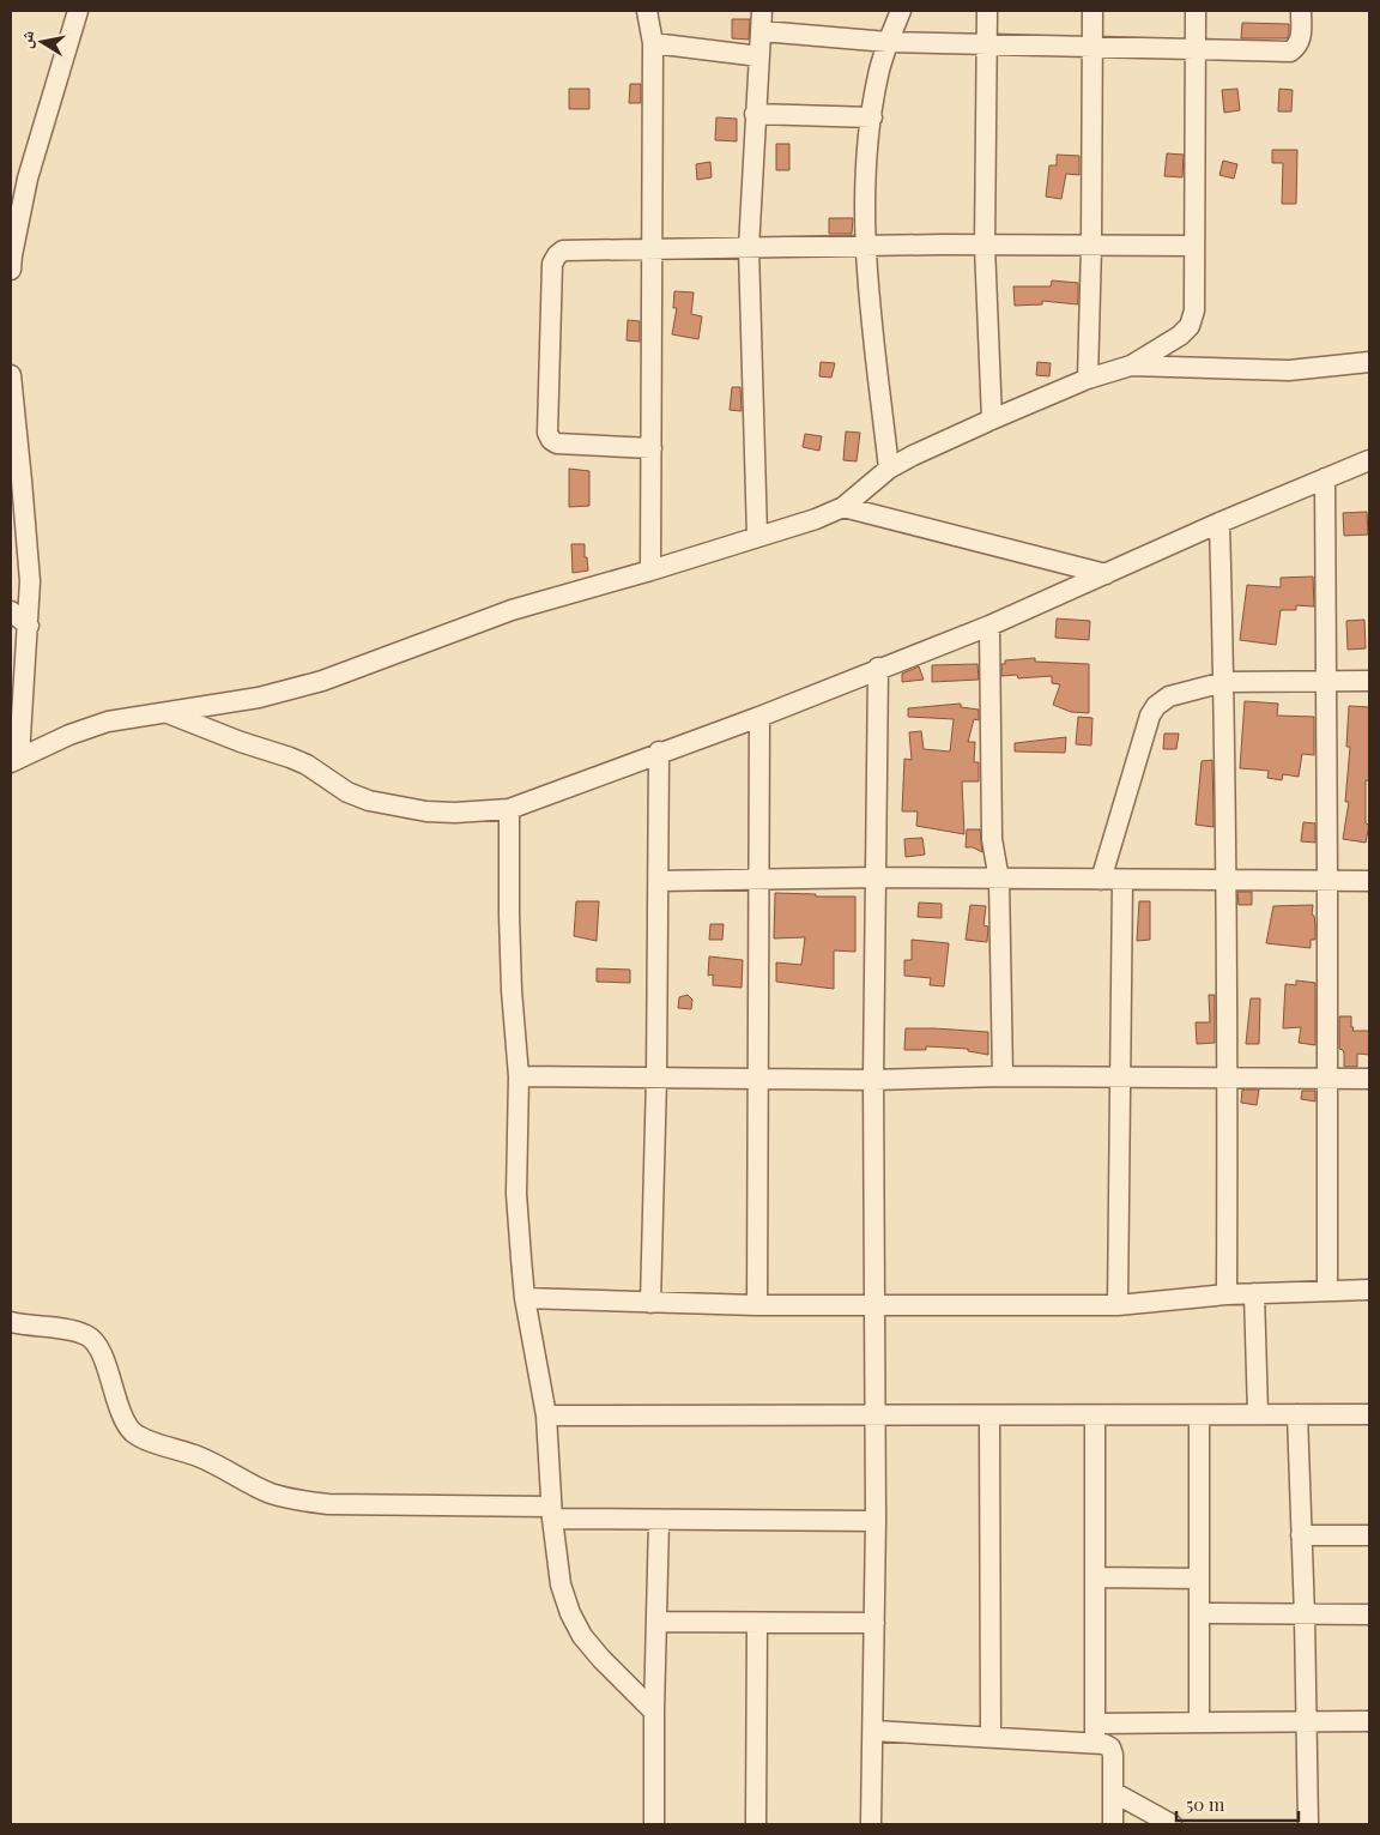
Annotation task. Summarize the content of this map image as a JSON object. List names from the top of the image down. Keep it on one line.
{"scale_bar":"50 m","north":"left"}
